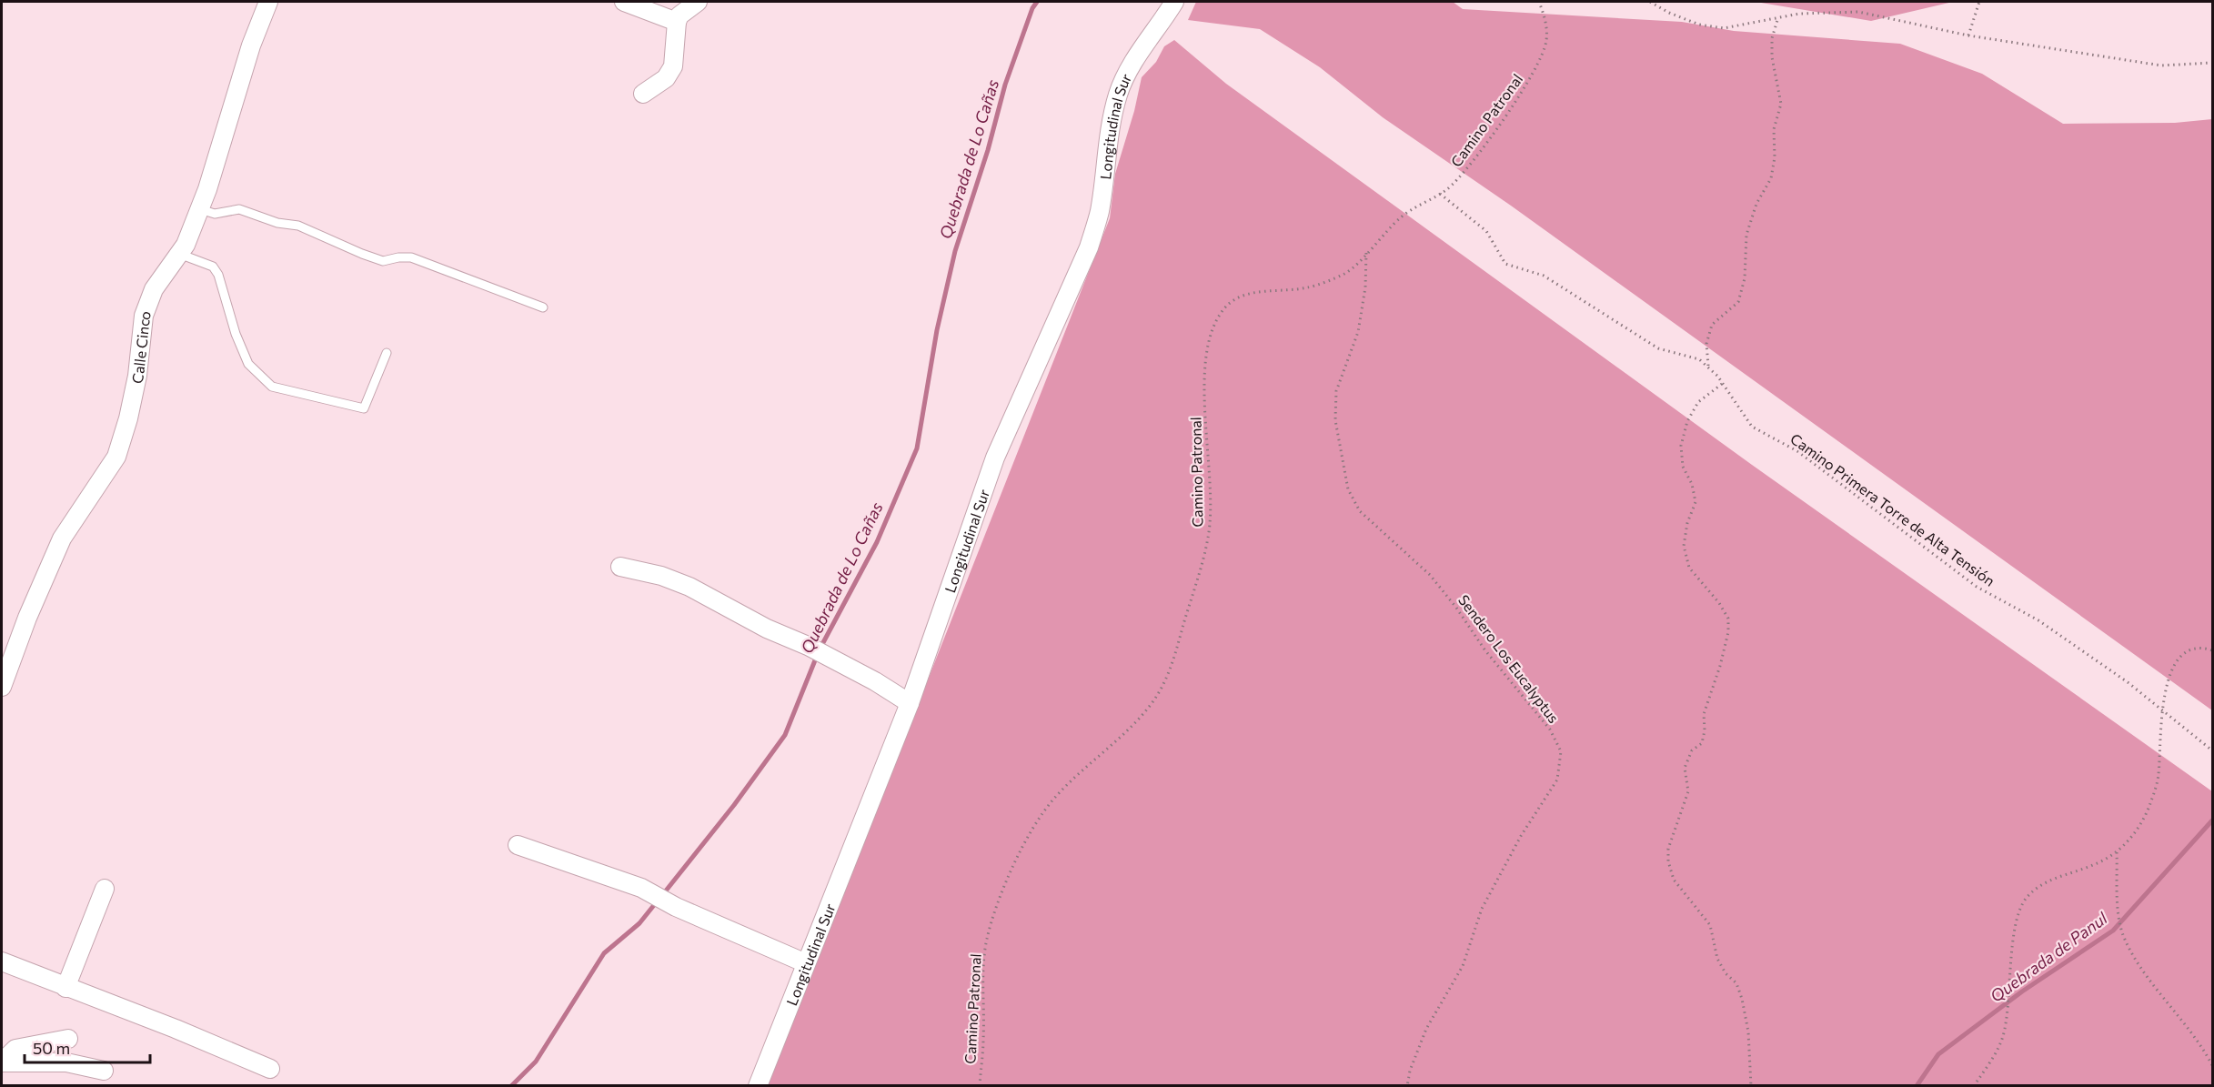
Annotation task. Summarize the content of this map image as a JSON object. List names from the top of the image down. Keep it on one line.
{"streets":{"street":["Longitudinal Sur","Calle Cinco"],"path":["Camino Patronal","Camino Primera Torre de Alta Tensión","Sendero Los Eucalyptus"]},"crossings":[["Camino Patronal","Camino Primera Torre de Alta Tensión"],["Camino Patronal","Sendero Los Eucalyptus"]],"water":["Quebrada de Lo Cañas","Quebrada de Panul"],"scale_bar":"50 m"}
